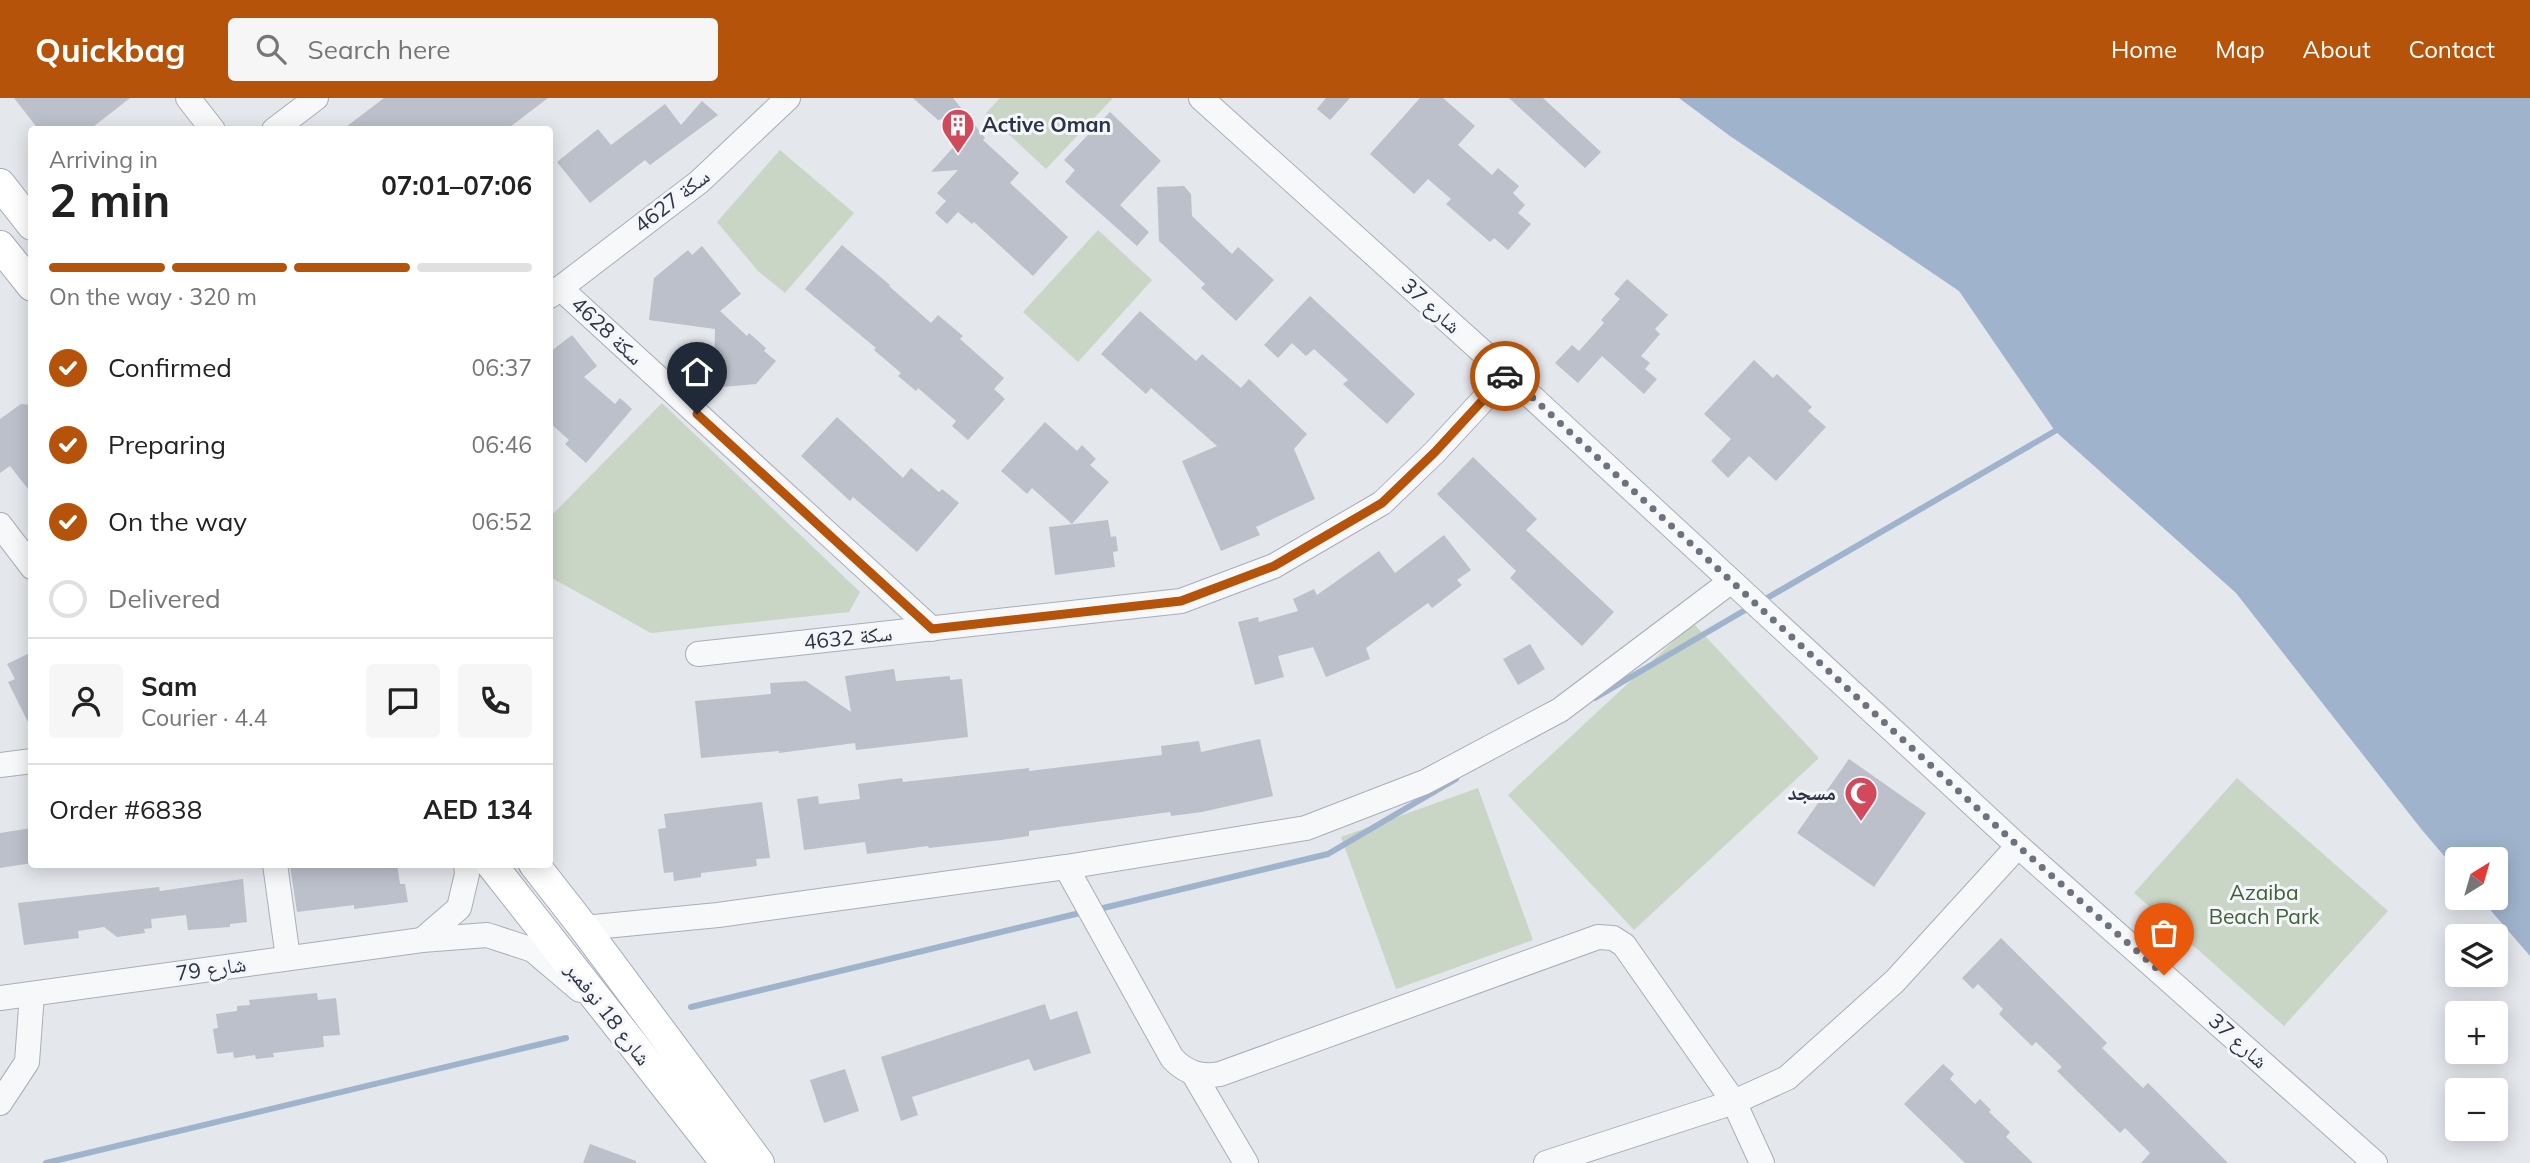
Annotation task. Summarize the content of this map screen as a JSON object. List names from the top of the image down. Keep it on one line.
{"streets":{"main road":["شارع 18 نوفمبر"],"street":["سكة 4627","شارع 37","سكة 4628","سكة 4632","79 شارع"]},"crossings":[["سكة 4627","سكة 4628"],["شارع 37","سكة 4632"],["سكة 4628","سكة 4632"],["79 شارع","شارع 18 نوفمبر"]],"parks":["Azaiba Beach Park"],"places":{"building":["Active Oman"],"mosque":["مسجد"]},"north":"top right","page":{"header":"Quickbag","search":"Search here","nav":["Home","Map","About","Contact"],"heading":["2 min","Arriving in","07:01–07:06"],"panel":["Sam","Courier · 4.4","Order #6838","AED 134"],"bar":"On the way · 320 m","list":[["Confirmed","06:37"],["Preparing","06:46"],["On the way","06:52"],"Delivered"],"map_buttons":["+","−"]}}
